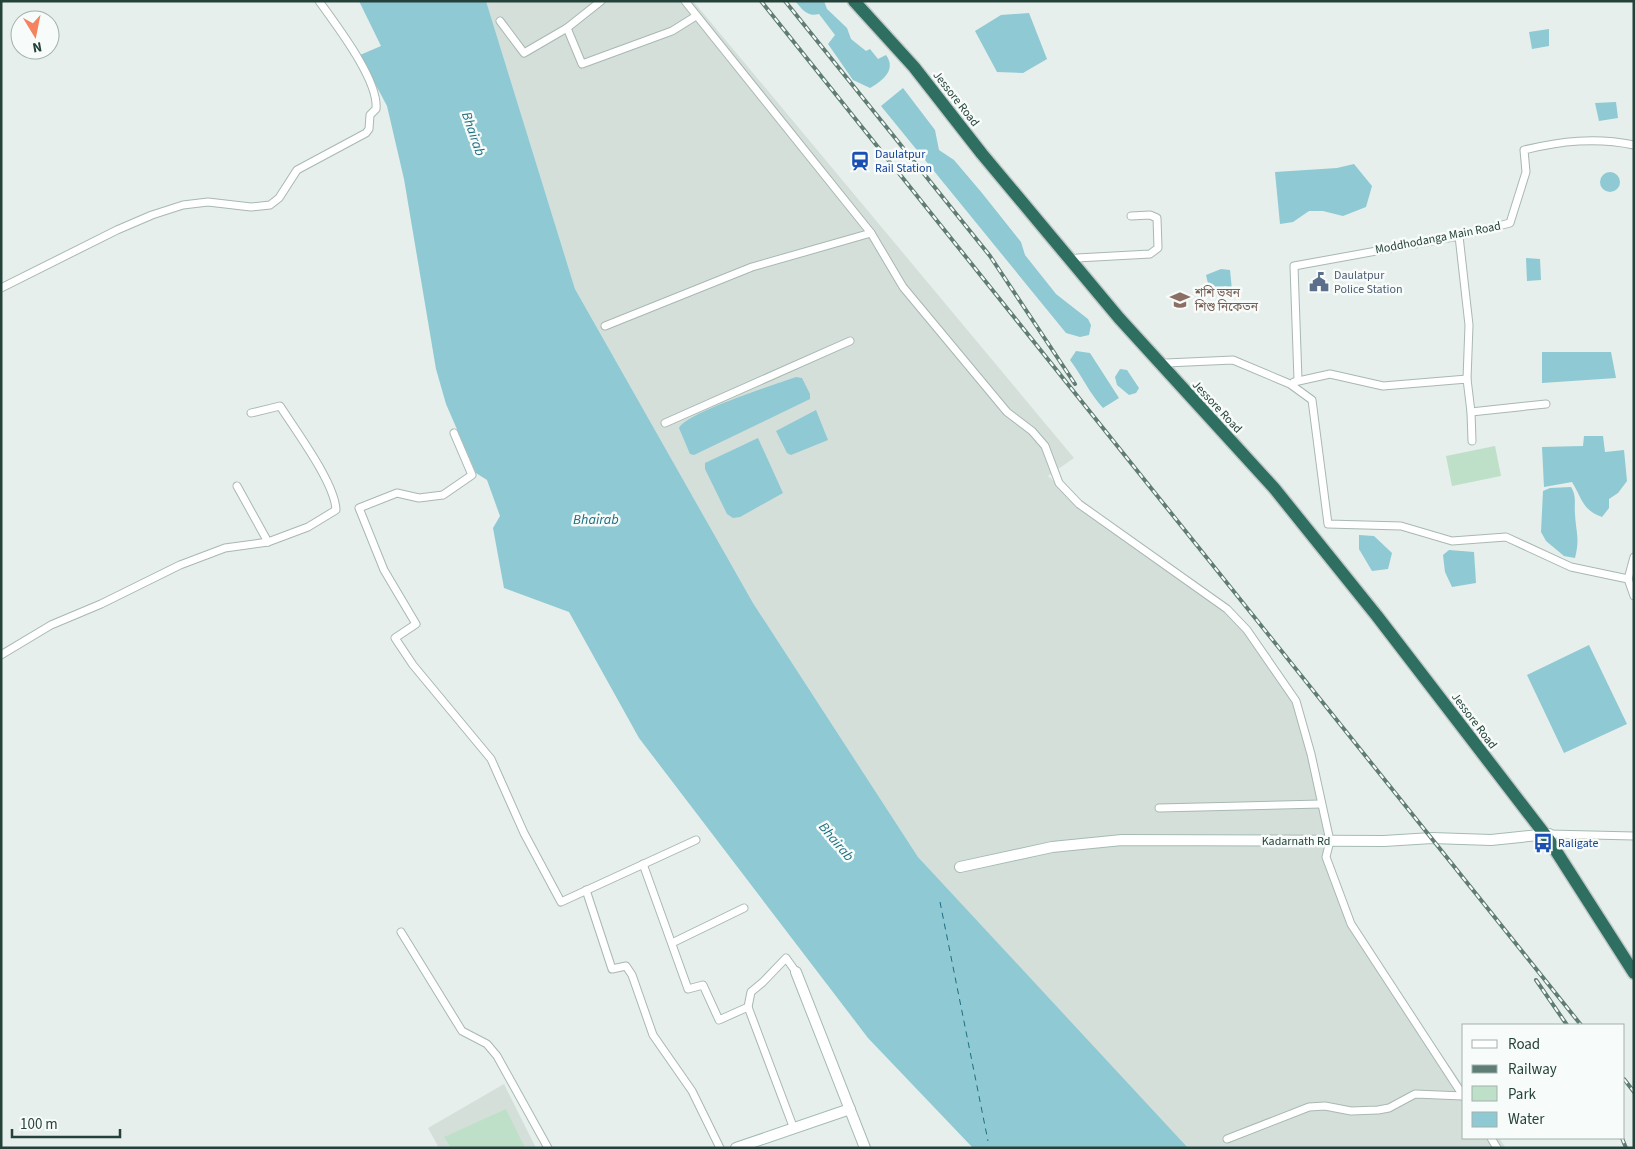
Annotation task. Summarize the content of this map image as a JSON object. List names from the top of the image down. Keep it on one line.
{"streets":{"highway":["Jessore Road"],"main road":["Kadarnath Rd"],"street":["Moddhodanga Main Road"]},"crossings":[["Jessore Road","Kadarnath Rd"]],"water":["Bhairab"],"places":{"station":["Daulatpur Rail Station"],"public building":["Daulatpur Police Station"],"school or university":["শশি ভূষন শিশু নিকেতন"],"bus stop":["Raligate"]},"legend":["Road","Railway","Park","Water"],"scale_bar":"100 m","north":"bottom"}
